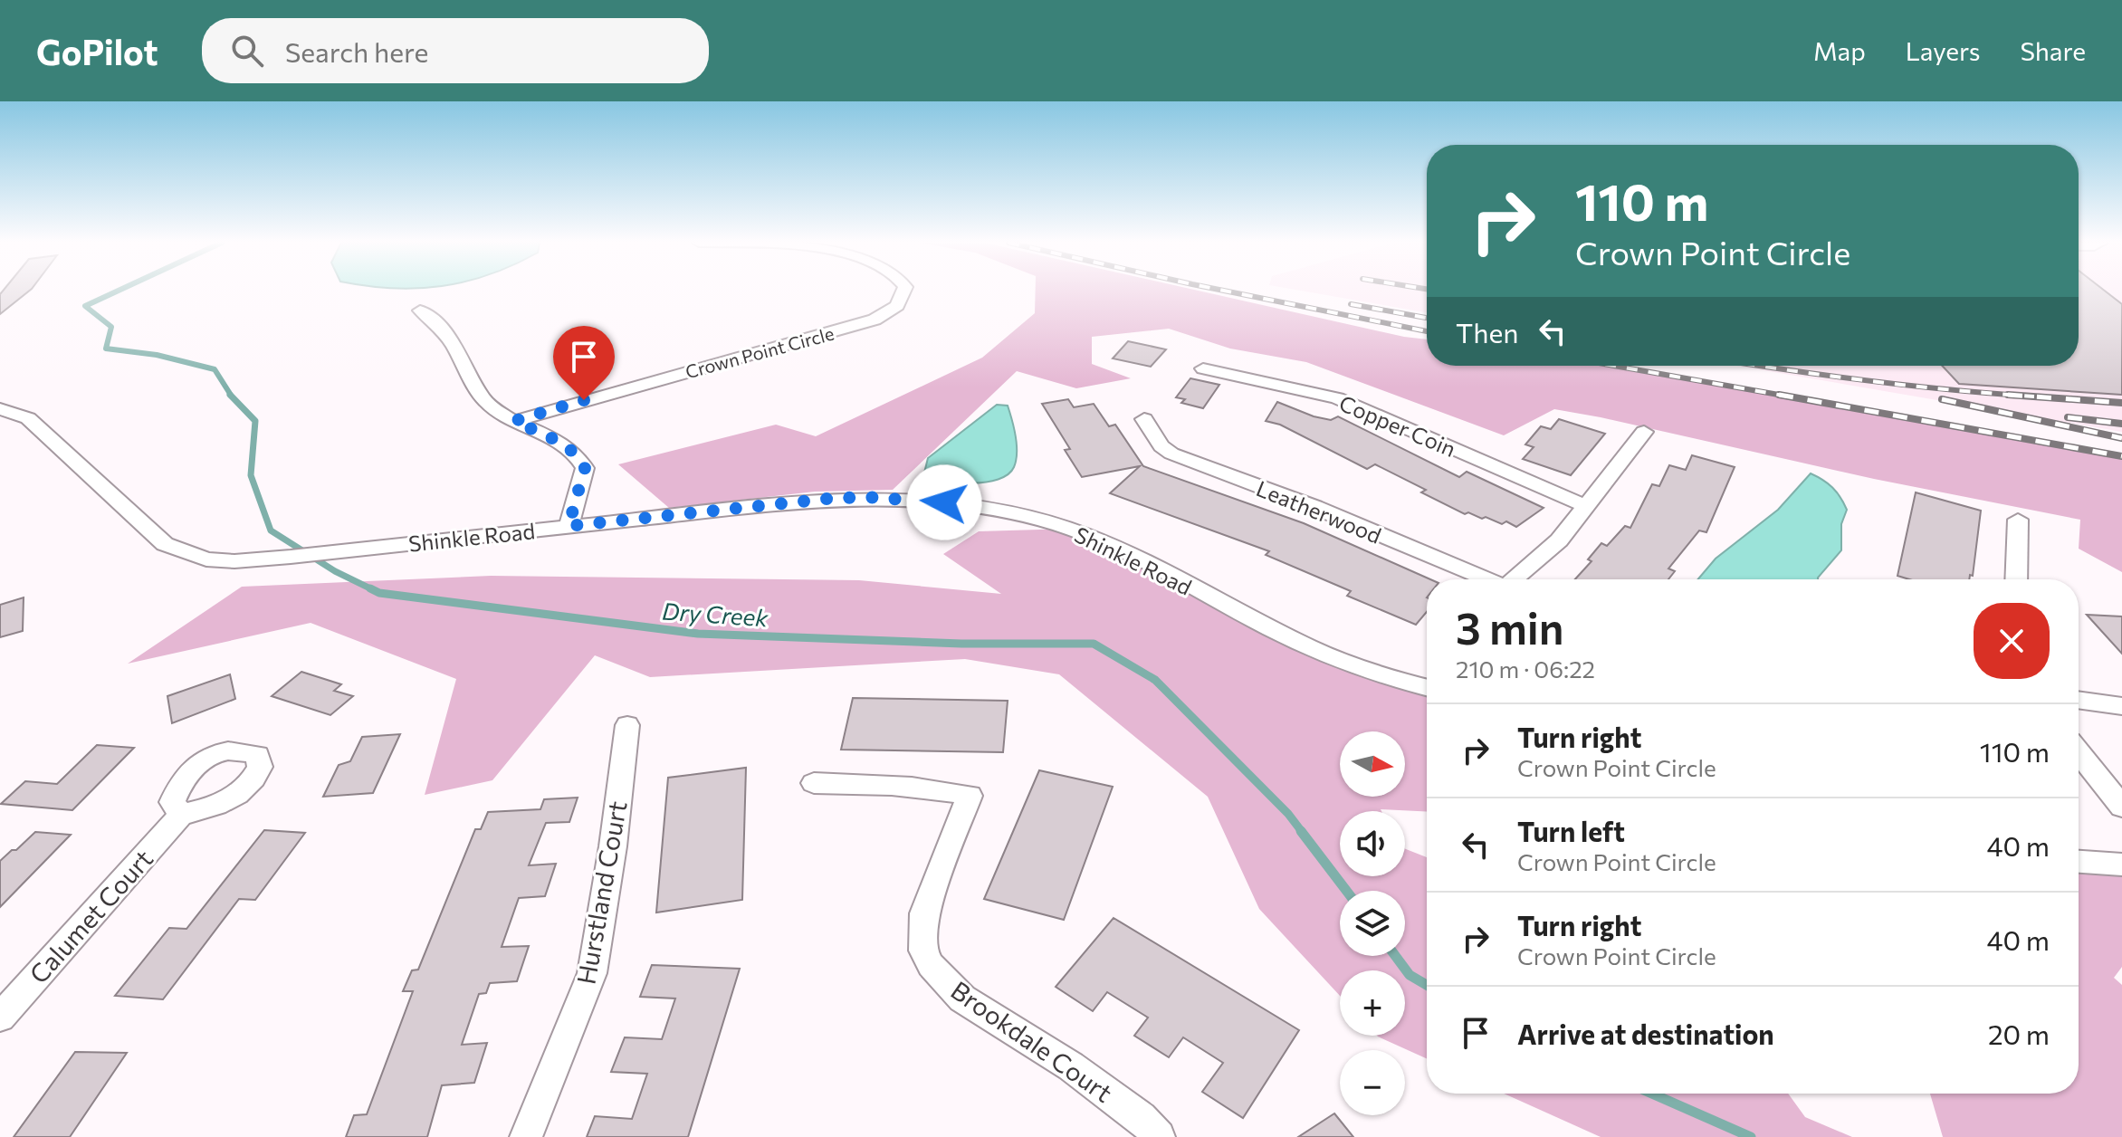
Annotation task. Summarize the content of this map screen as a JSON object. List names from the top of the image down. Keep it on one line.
{"streets":{"street":["Crown Point Circle","Copper Coin","Leatherwood","Shinkle Road","Hurstland Court","Calumet Court","Brookdale Court"]},"water":["Dry Creek"],"north":"right","page":{"header":"GoPilot","search":"Search here","nav":["Map","Layers","Share"],"turn":["110 m","Crown Point Circle"],"then":"Then","heading":["3 min","210 m · 06:22"],"list":[{"name":"Turn right","note":"Crown Point Circle","value":"110 m"},{"name":"Turn left","note":"Crown Point Circle","value":"40 m"},{"name":"Turn right","note":"Crown Point Circle","value":"40 m"},{"name":"Arrive at destination","value":"20 m"}],"map_buttons":["+","−"]}}
